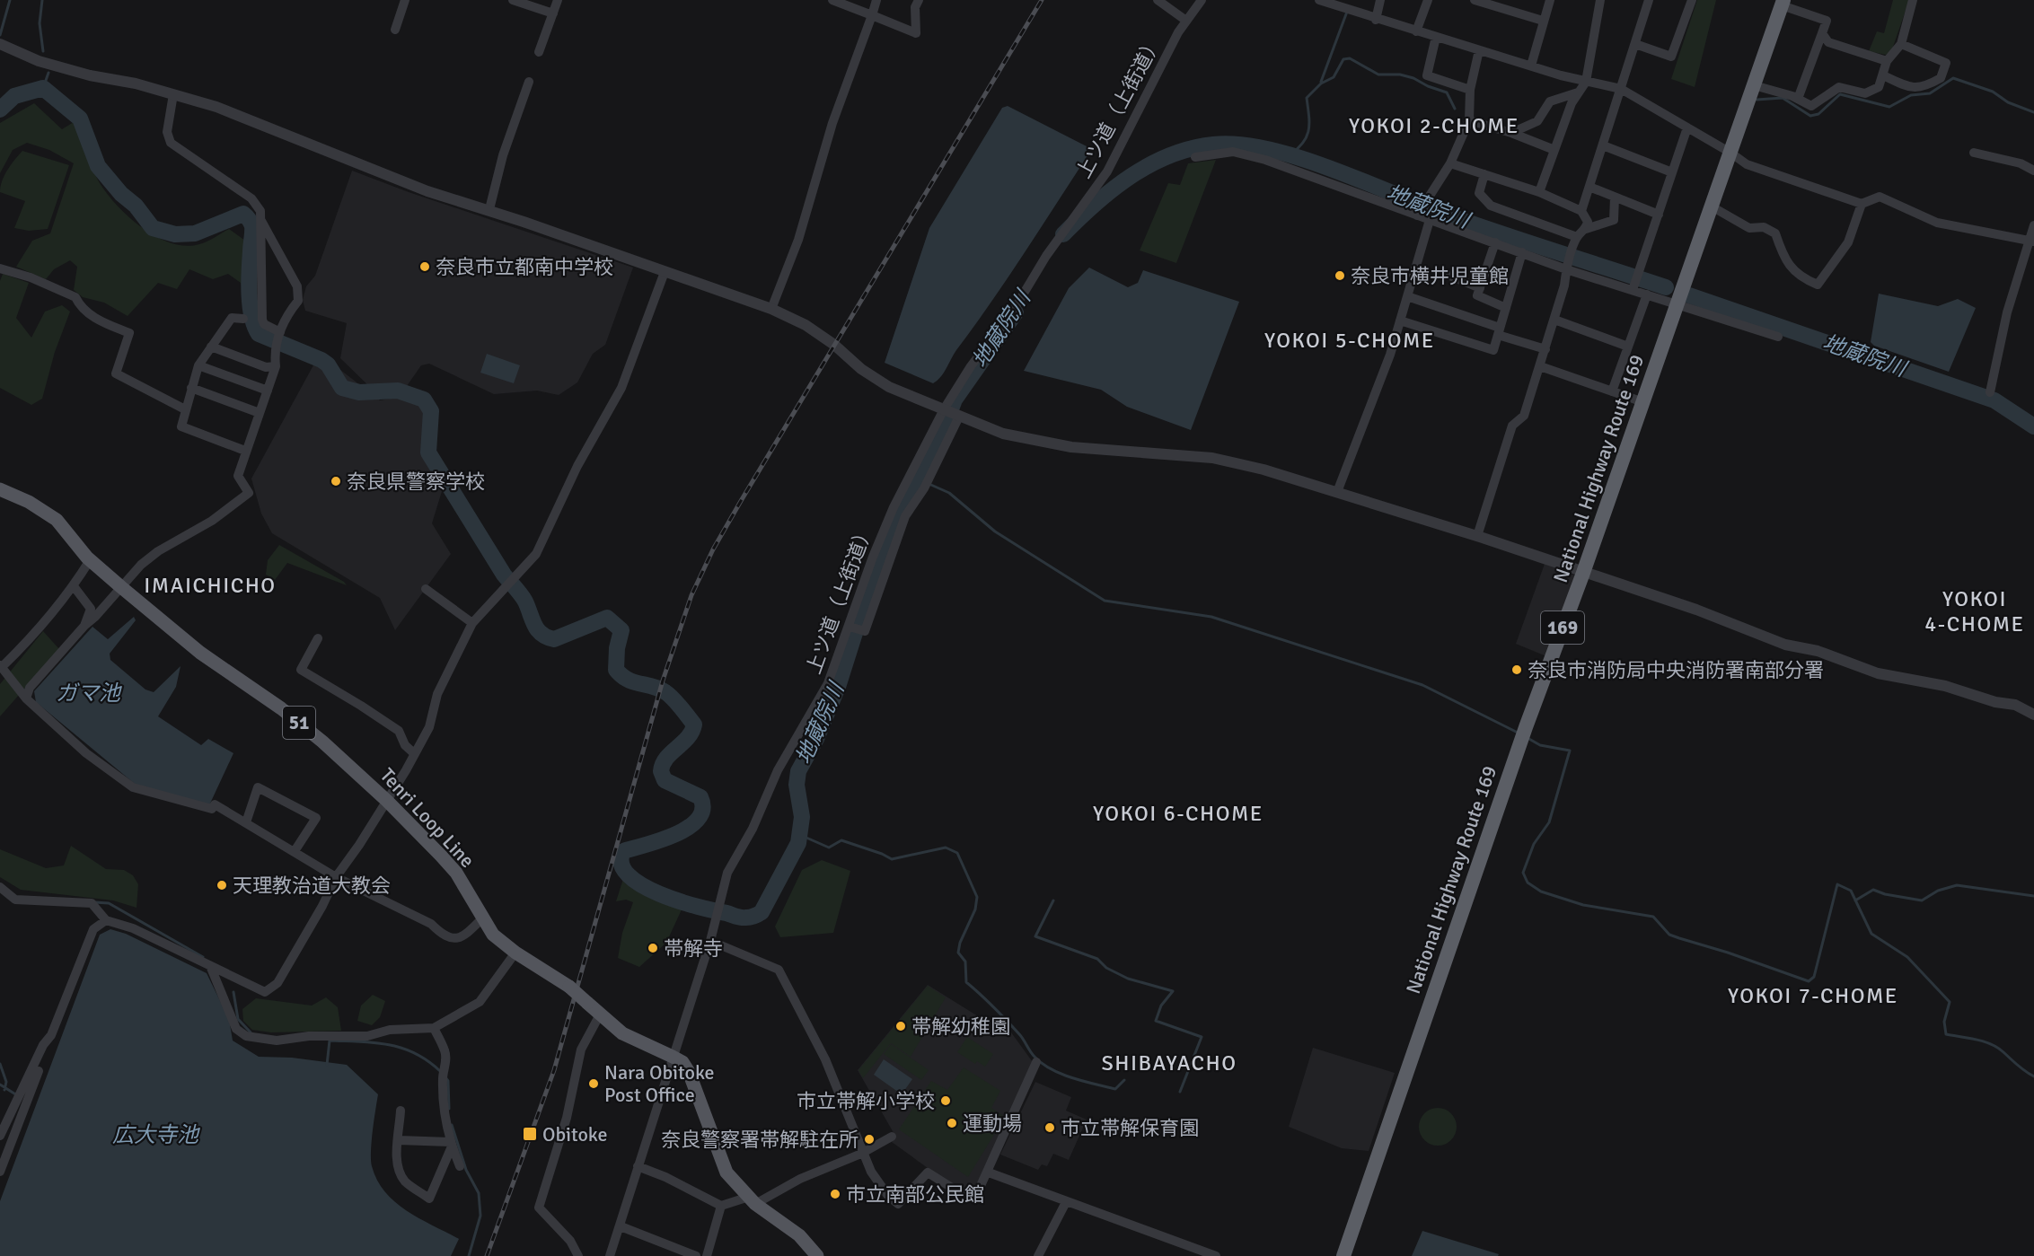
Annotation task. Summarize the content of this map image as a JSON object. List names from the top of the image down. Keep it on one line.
{"streets":{"highway":["National Highway Route 169","169"],"main road":["51","Tenri Loop Line"],"street":["上ツ道（上街道）"]},"crossings":[["上ツ道（上街道）","Tenri Loop Line"]],"districts":["YOKOI 2-CHOME","YOKOI 5-CHOME","IMAICHICHO","YOKOI 4-CHOME","YOKOI 6-CHOME","YOKOI 7-CHOME","SHIBAYACHO"],"water":["地蔵院川","ガマ池","広大寺池"],"places":{"other":["奈良市立都南中学校","奈良市横井児童館","奈良県警察学校","奈良市消防局中央消防署南部分署","天理教治道大教会","帯解寺","帯解幼稚園","Nara Obitoke Post Office","市立帯解小学校","運動場","市立帯解保育園","奈良警察署帯解駐在所","市立南部公民館"],"transit":["Obitoke"]}}
